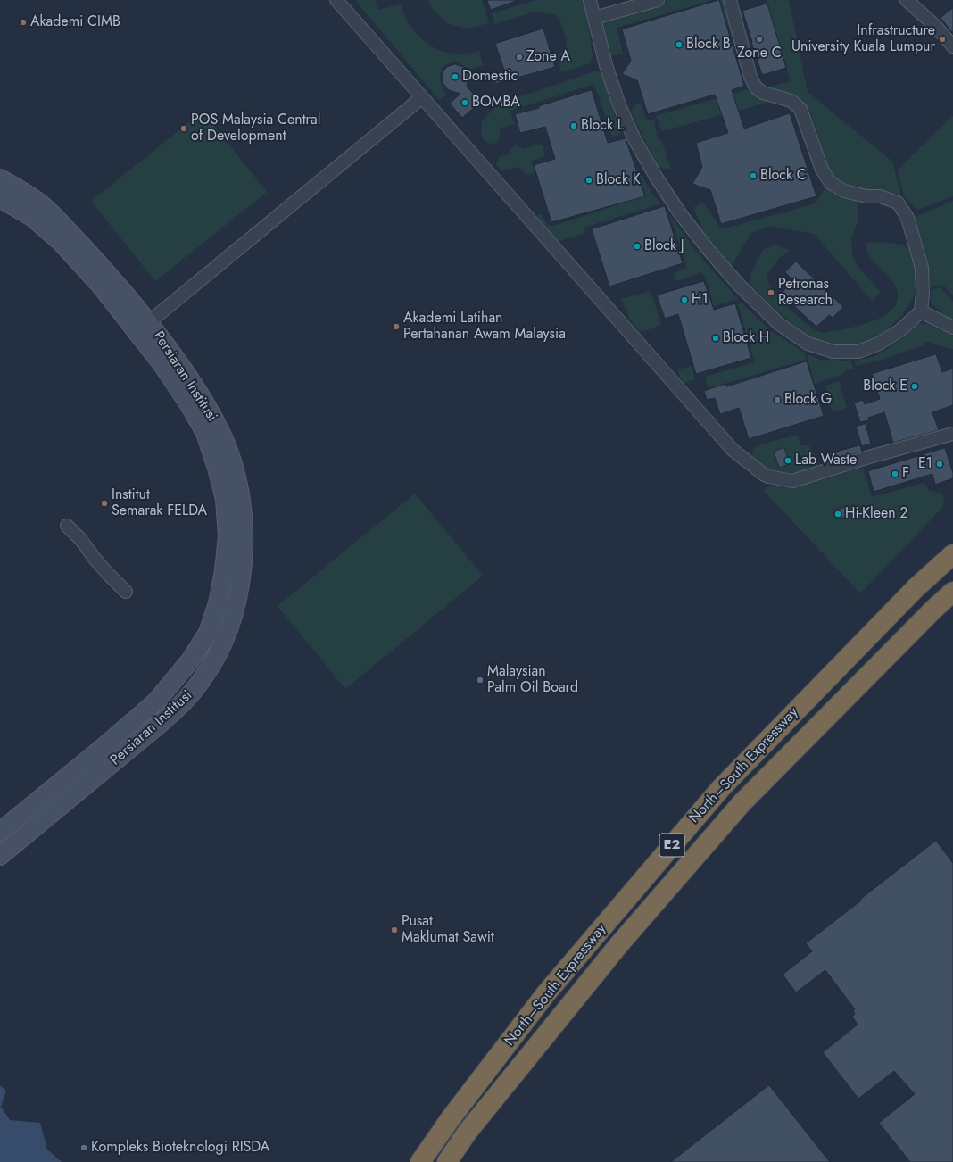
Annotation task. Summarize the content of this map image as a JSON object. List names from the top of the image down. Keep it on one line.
{"streets":{"highway":["North–South Expressway","E2"],"street":["Persiaran Institusi"]},"places":["Akademi CIMB","Zone C","Infrastructure University Kuala Lumpur","Block B","Zone A","Domestic","BOMBA","Block L","POS Malaysia Central of Development","Block C","Block K","Block J","Petronas Research","H1","Akademi Latihan Pertahanan Awam Malaysia","Block H","Block E","Block G","Lab Waste","E1","F","Institut Semarak FELDA","Hi-Kleen 2","Malaysian Palm Oil Board","Pusat Maklumat Sawit","Kompleks Bioteknologi RISDA"]}
